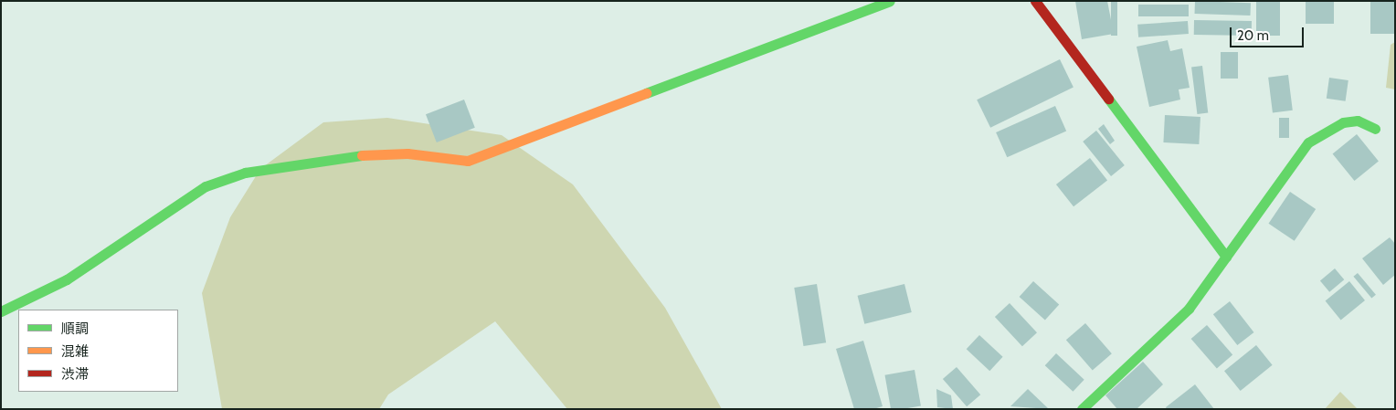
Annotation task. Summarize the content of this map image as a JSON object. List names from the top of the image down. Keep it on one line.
{"legend":["順調","混雑","渋滞"],"scale_bar":"20 m"}
